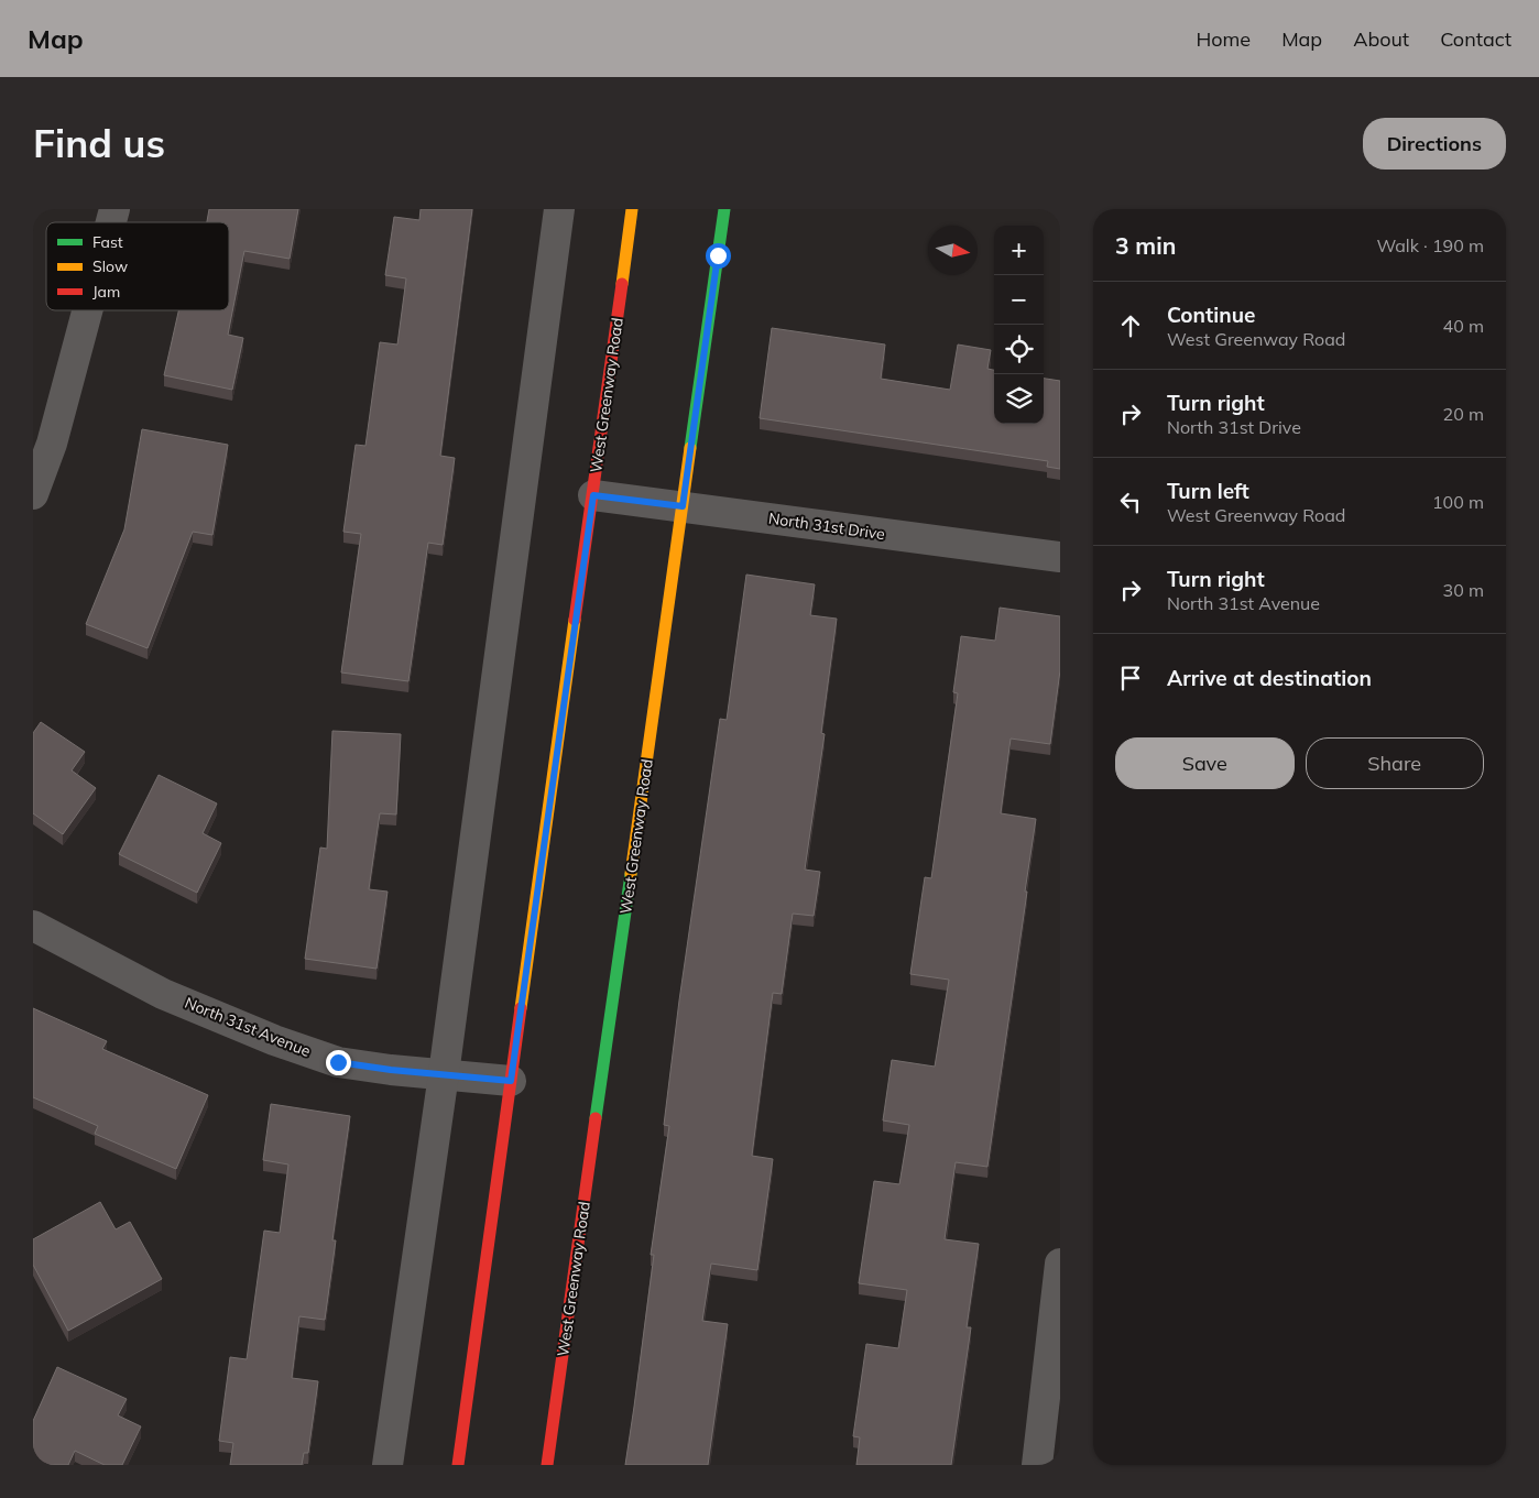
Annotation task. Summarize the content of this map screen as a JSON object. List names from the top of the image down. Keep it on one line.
{"streets":{"main road":["West Greenway Road"],"street":["North 31st Drive","North 31st Avenue"]},"crossings":[["West Greenway Road","North 31st Drive"],["West Greenway Road","North 31st Avenue"]],"legend":["Fast","Slow","Jam"],"north":"right","page":{"header":"Map","nav":["Home","Map","About","Contact"],"buttons":["Directions",["Save","Share"]],"title":"Find us","heading":["3 min","Walk · 190 m"],"map_buttons":["+","−"],"list":[["Continue","West Greenway Road","40 m"],["Turn right","North 31st Drive","20 m"],["Turn left","West Greenway Road","100 m"],["Turn right","North 31st Avenue","30 m"],"Arrive at destination"]}}
